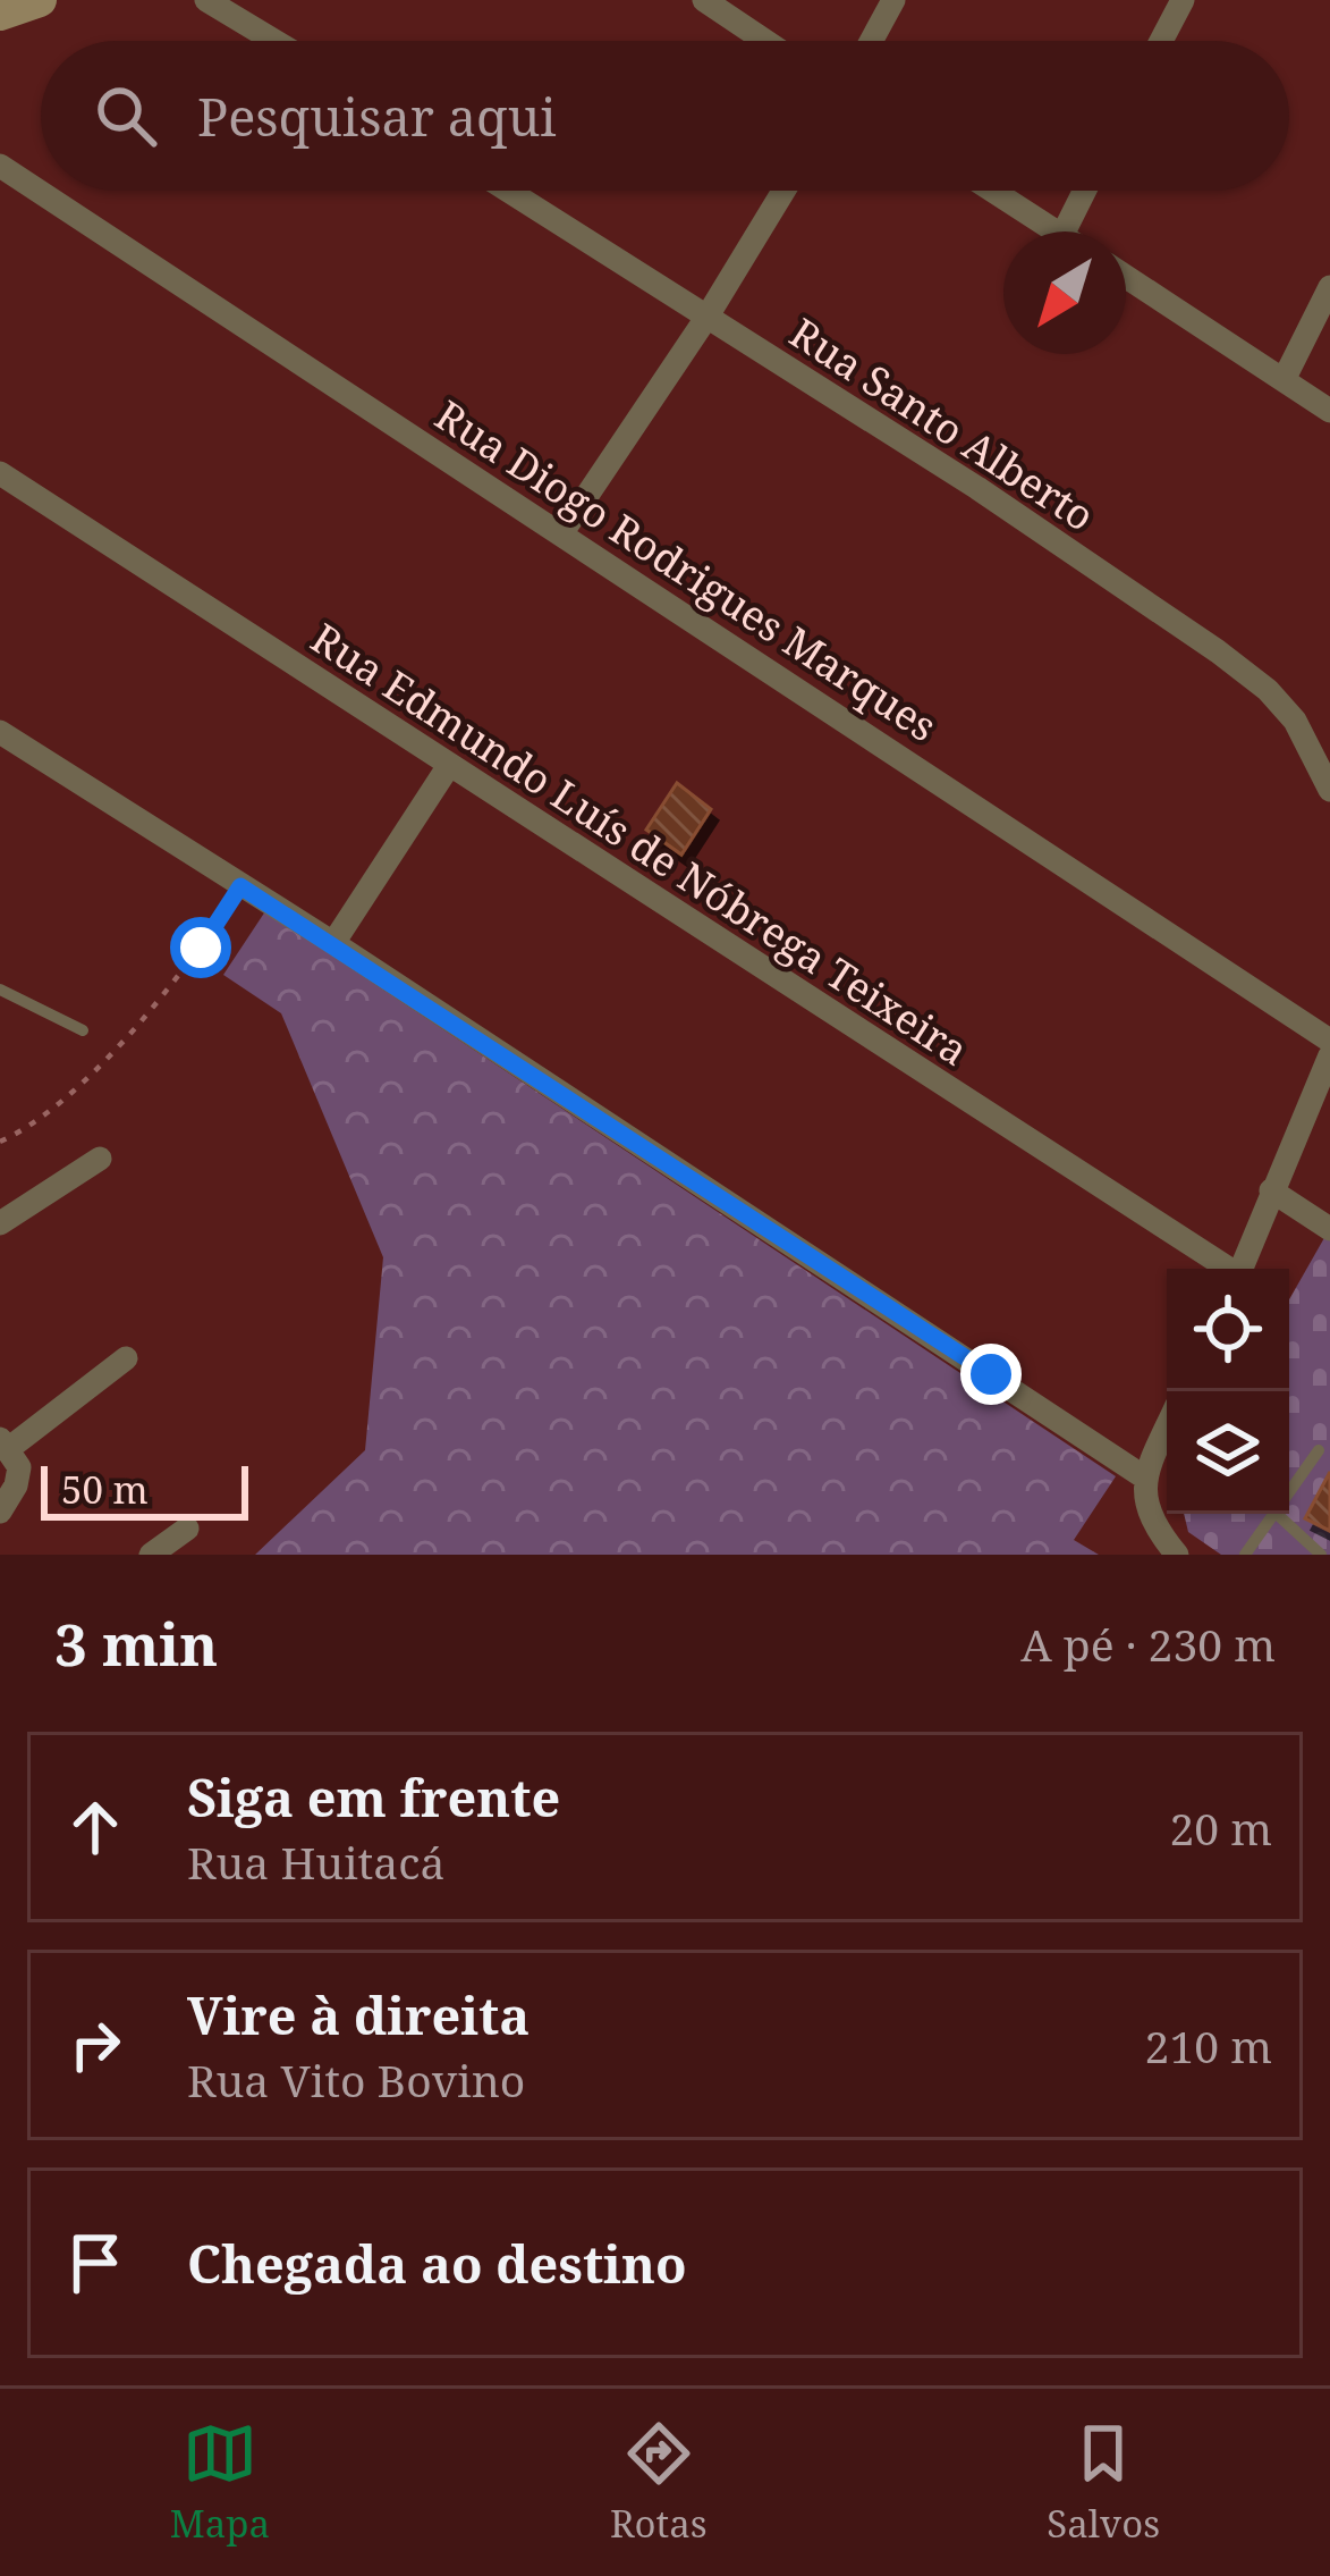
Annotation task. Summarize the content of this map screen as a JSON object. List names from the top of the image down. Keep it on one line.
{"streets":{"street":["Rua Santo Alberto","Rua Diogo Rodrigues Marques","Rua Edmundo Luís de Nóbrega Teixeira"]},"scale_bar":"50 m","north":"bottom left","page":{"search":"Pesquisar aqui","scale":"50 m","heading":["3 min","A pé · 230 m"],"list":[["Siga em frente","Rua Huitacá","20 m"],["Vire à direita","Rua Vito Bovino","210 m"],"Chegada ao destino"],"nav":["Mapa","Rotas","Salvos"]}}
